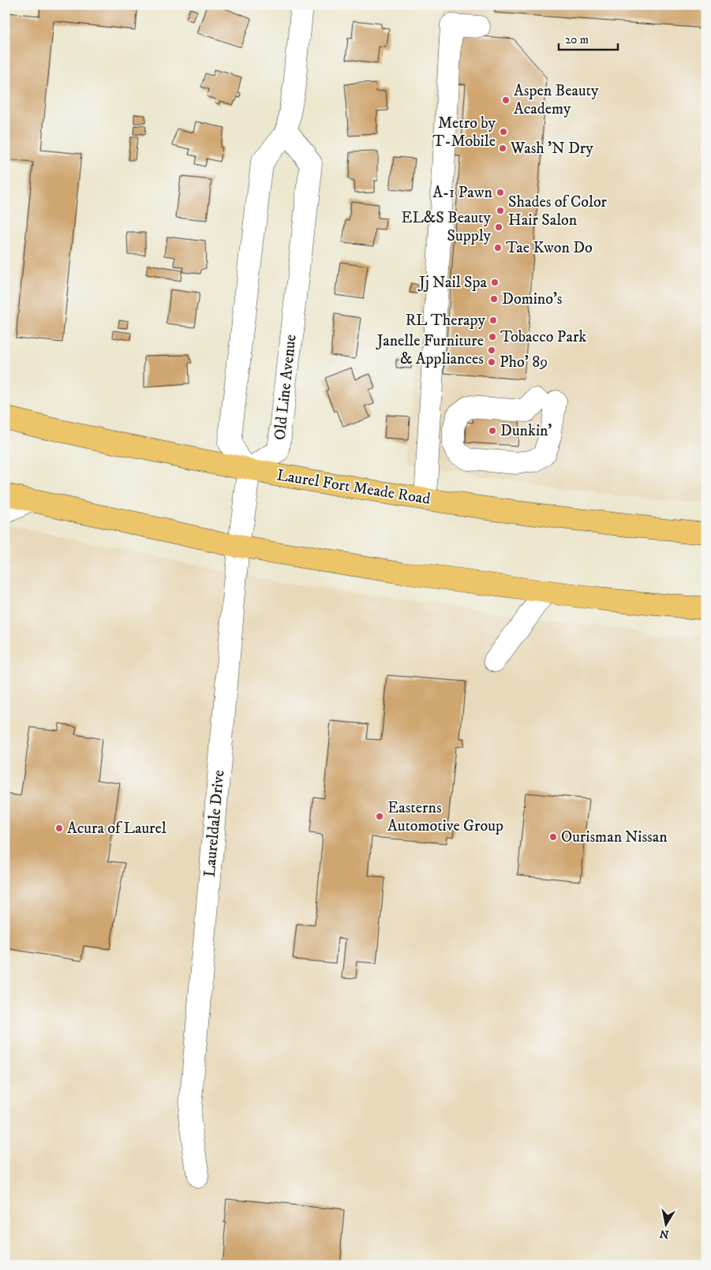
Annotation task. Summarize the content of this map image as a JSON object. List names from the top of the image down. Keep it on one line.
{"streets":{"main road":["Laurel Fort Meade Road"],"street":["Old Line Avenue","Laureldale Drive"]},"crossings":[["Old Line Avenue","Laurel Fort Meade Road"],["Old Line Avenue","Laureldale Drive"],["Laurel Fort Meade Road","Laureldale Drive"]],"places":["Aspen Beauty Academy","Metro by T-Mobile","Wash 'N Dry","A-1 Pawn","Shades of Color Hair Salon","EL&S Beauty Supply","Tae Kwon Do","Jj Nail Spa","Domino's","RL Therapy","Tobacco Park","Janelle Furniture & Appliances","Pho' 89","Dunkin'","Easterns Automotive Group","Acura of Laurel","Ourisman Nissan"],"scale_bar":"20 m","north":"bottom"}
